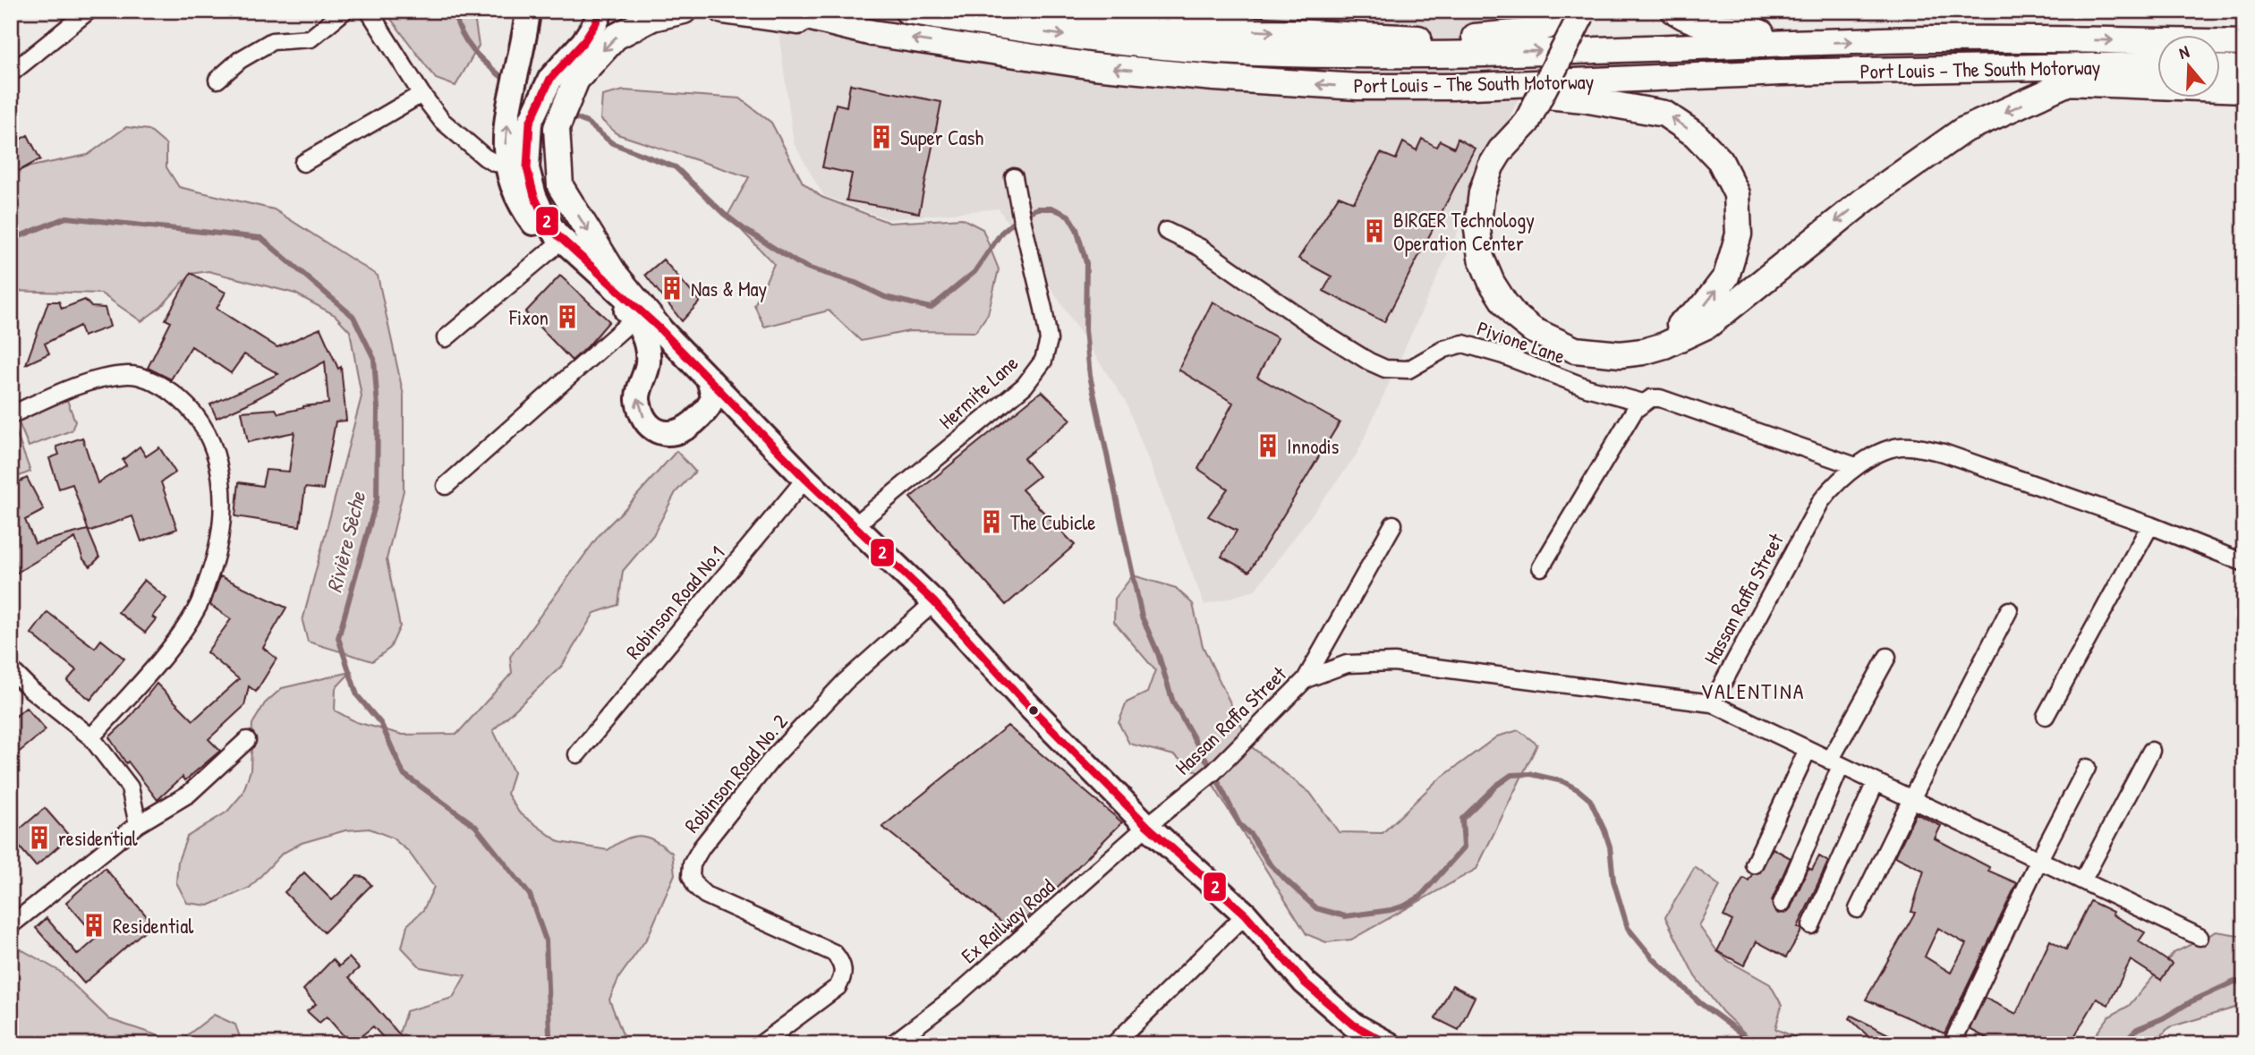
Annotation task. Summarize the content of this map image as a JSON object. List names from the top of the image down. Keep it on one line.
{"streets":{"highway":["Port Louis – The South Motorway"],"street":["Pivione Lane","Hermite Lane","Hassan Raffa Street","Robinson Road No.1","Robinson Road No. 2","Ex Railway Road"]},"crossings":[["Pivione Lane","Hassan Raffa Street"],["Hassan Raffa Street","Ex Railway Road"]],"districts":["VALENTINA"],"water":["Rivière Sèche"],"places":{"building":["Super Cash","BIRGER Technology Operation Center","Nas & May","Fixon","Innodis","The Cubicle","residential","Residential"]},"lines":["transit line 2"],"north":"top"}
